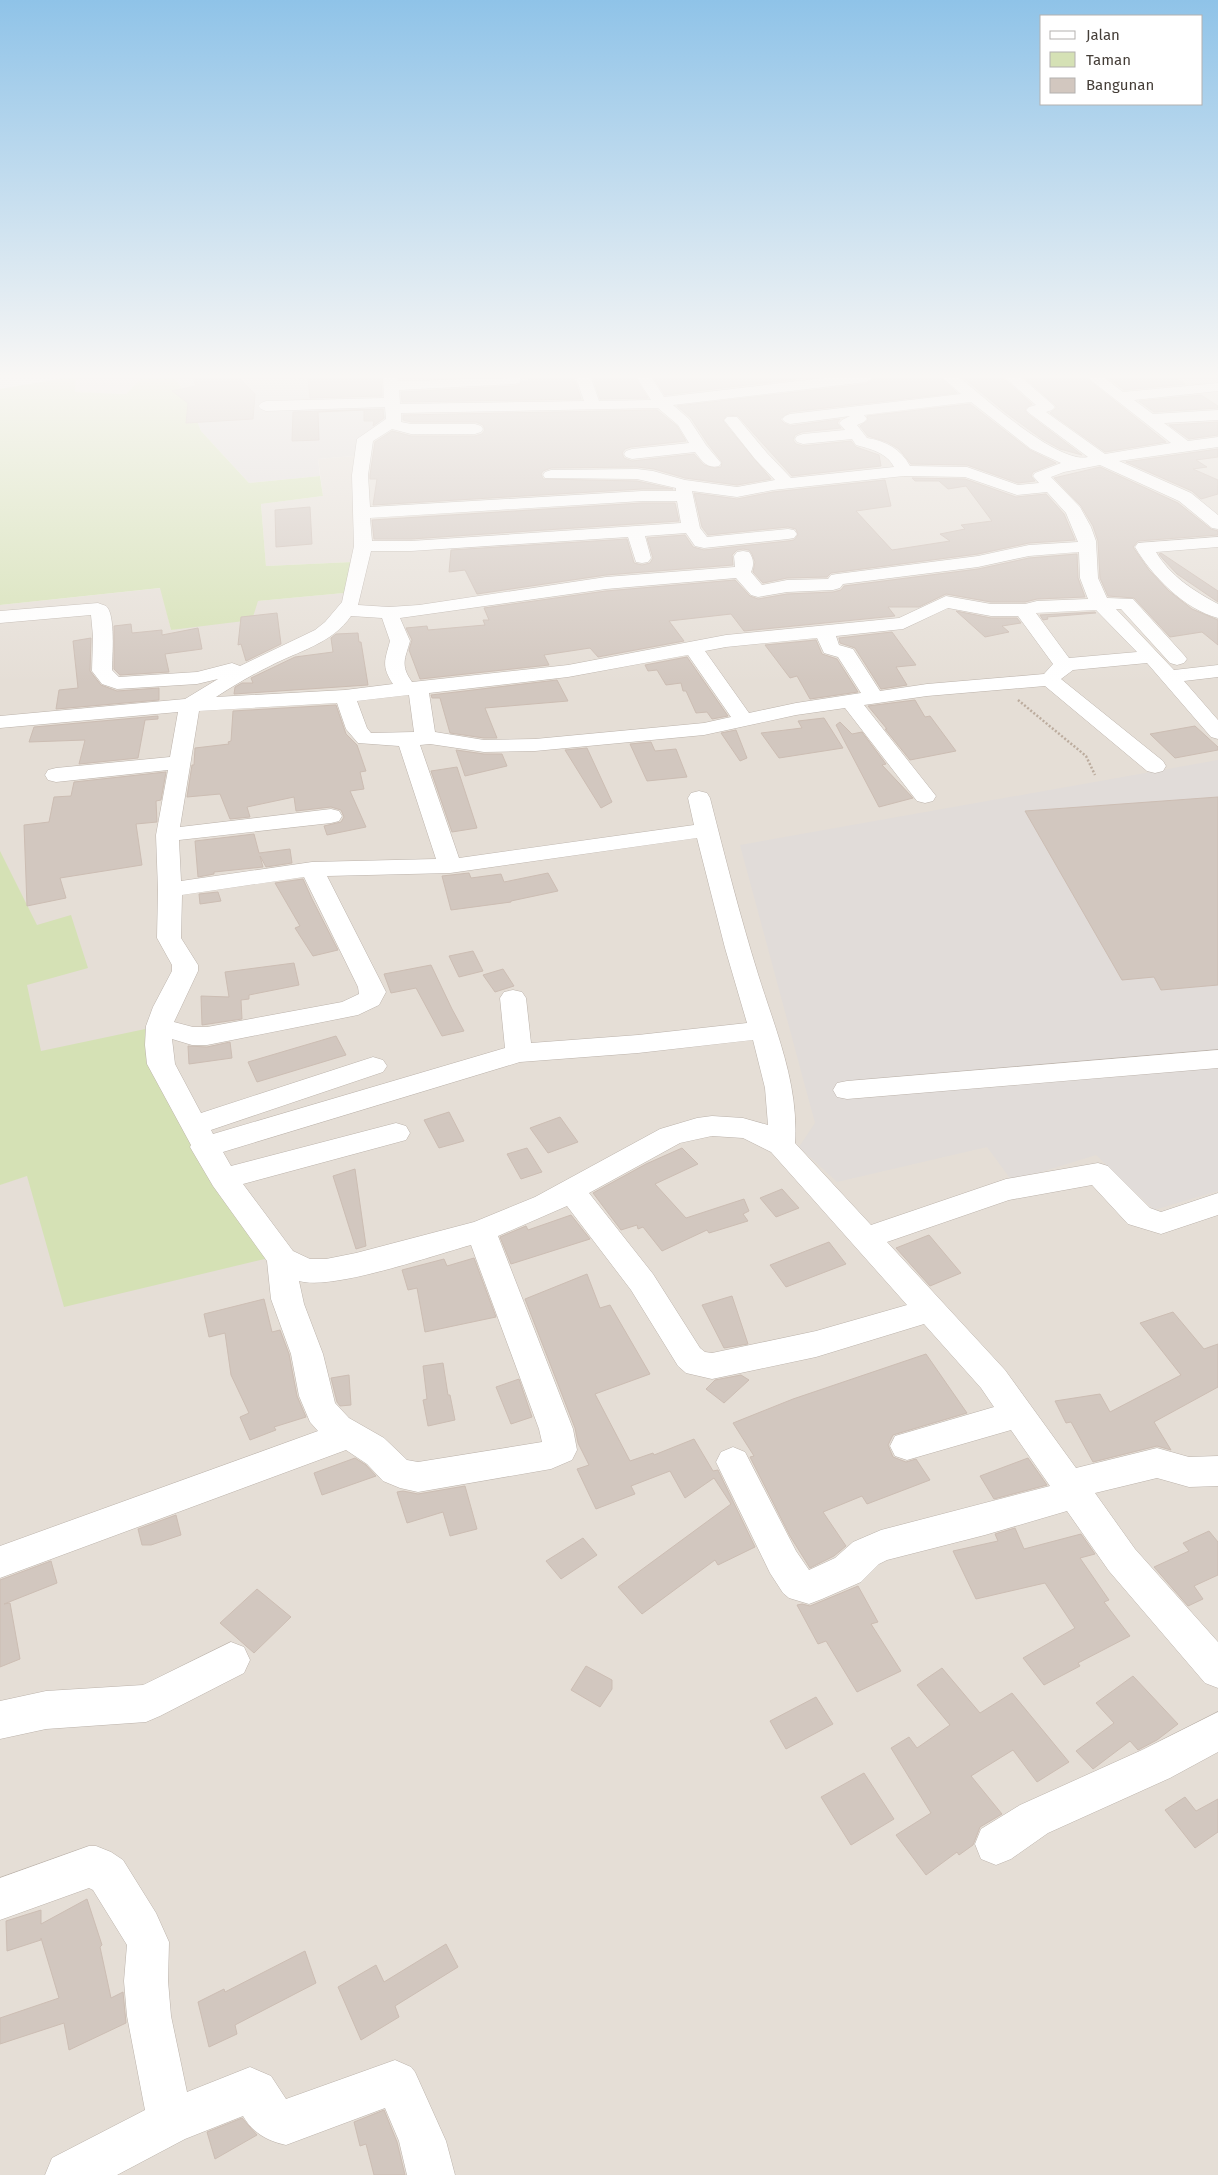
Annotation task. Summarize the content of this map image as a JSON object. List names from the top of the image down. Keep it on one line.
{"legend":["Jalan","Taman","Bangunan"]}
